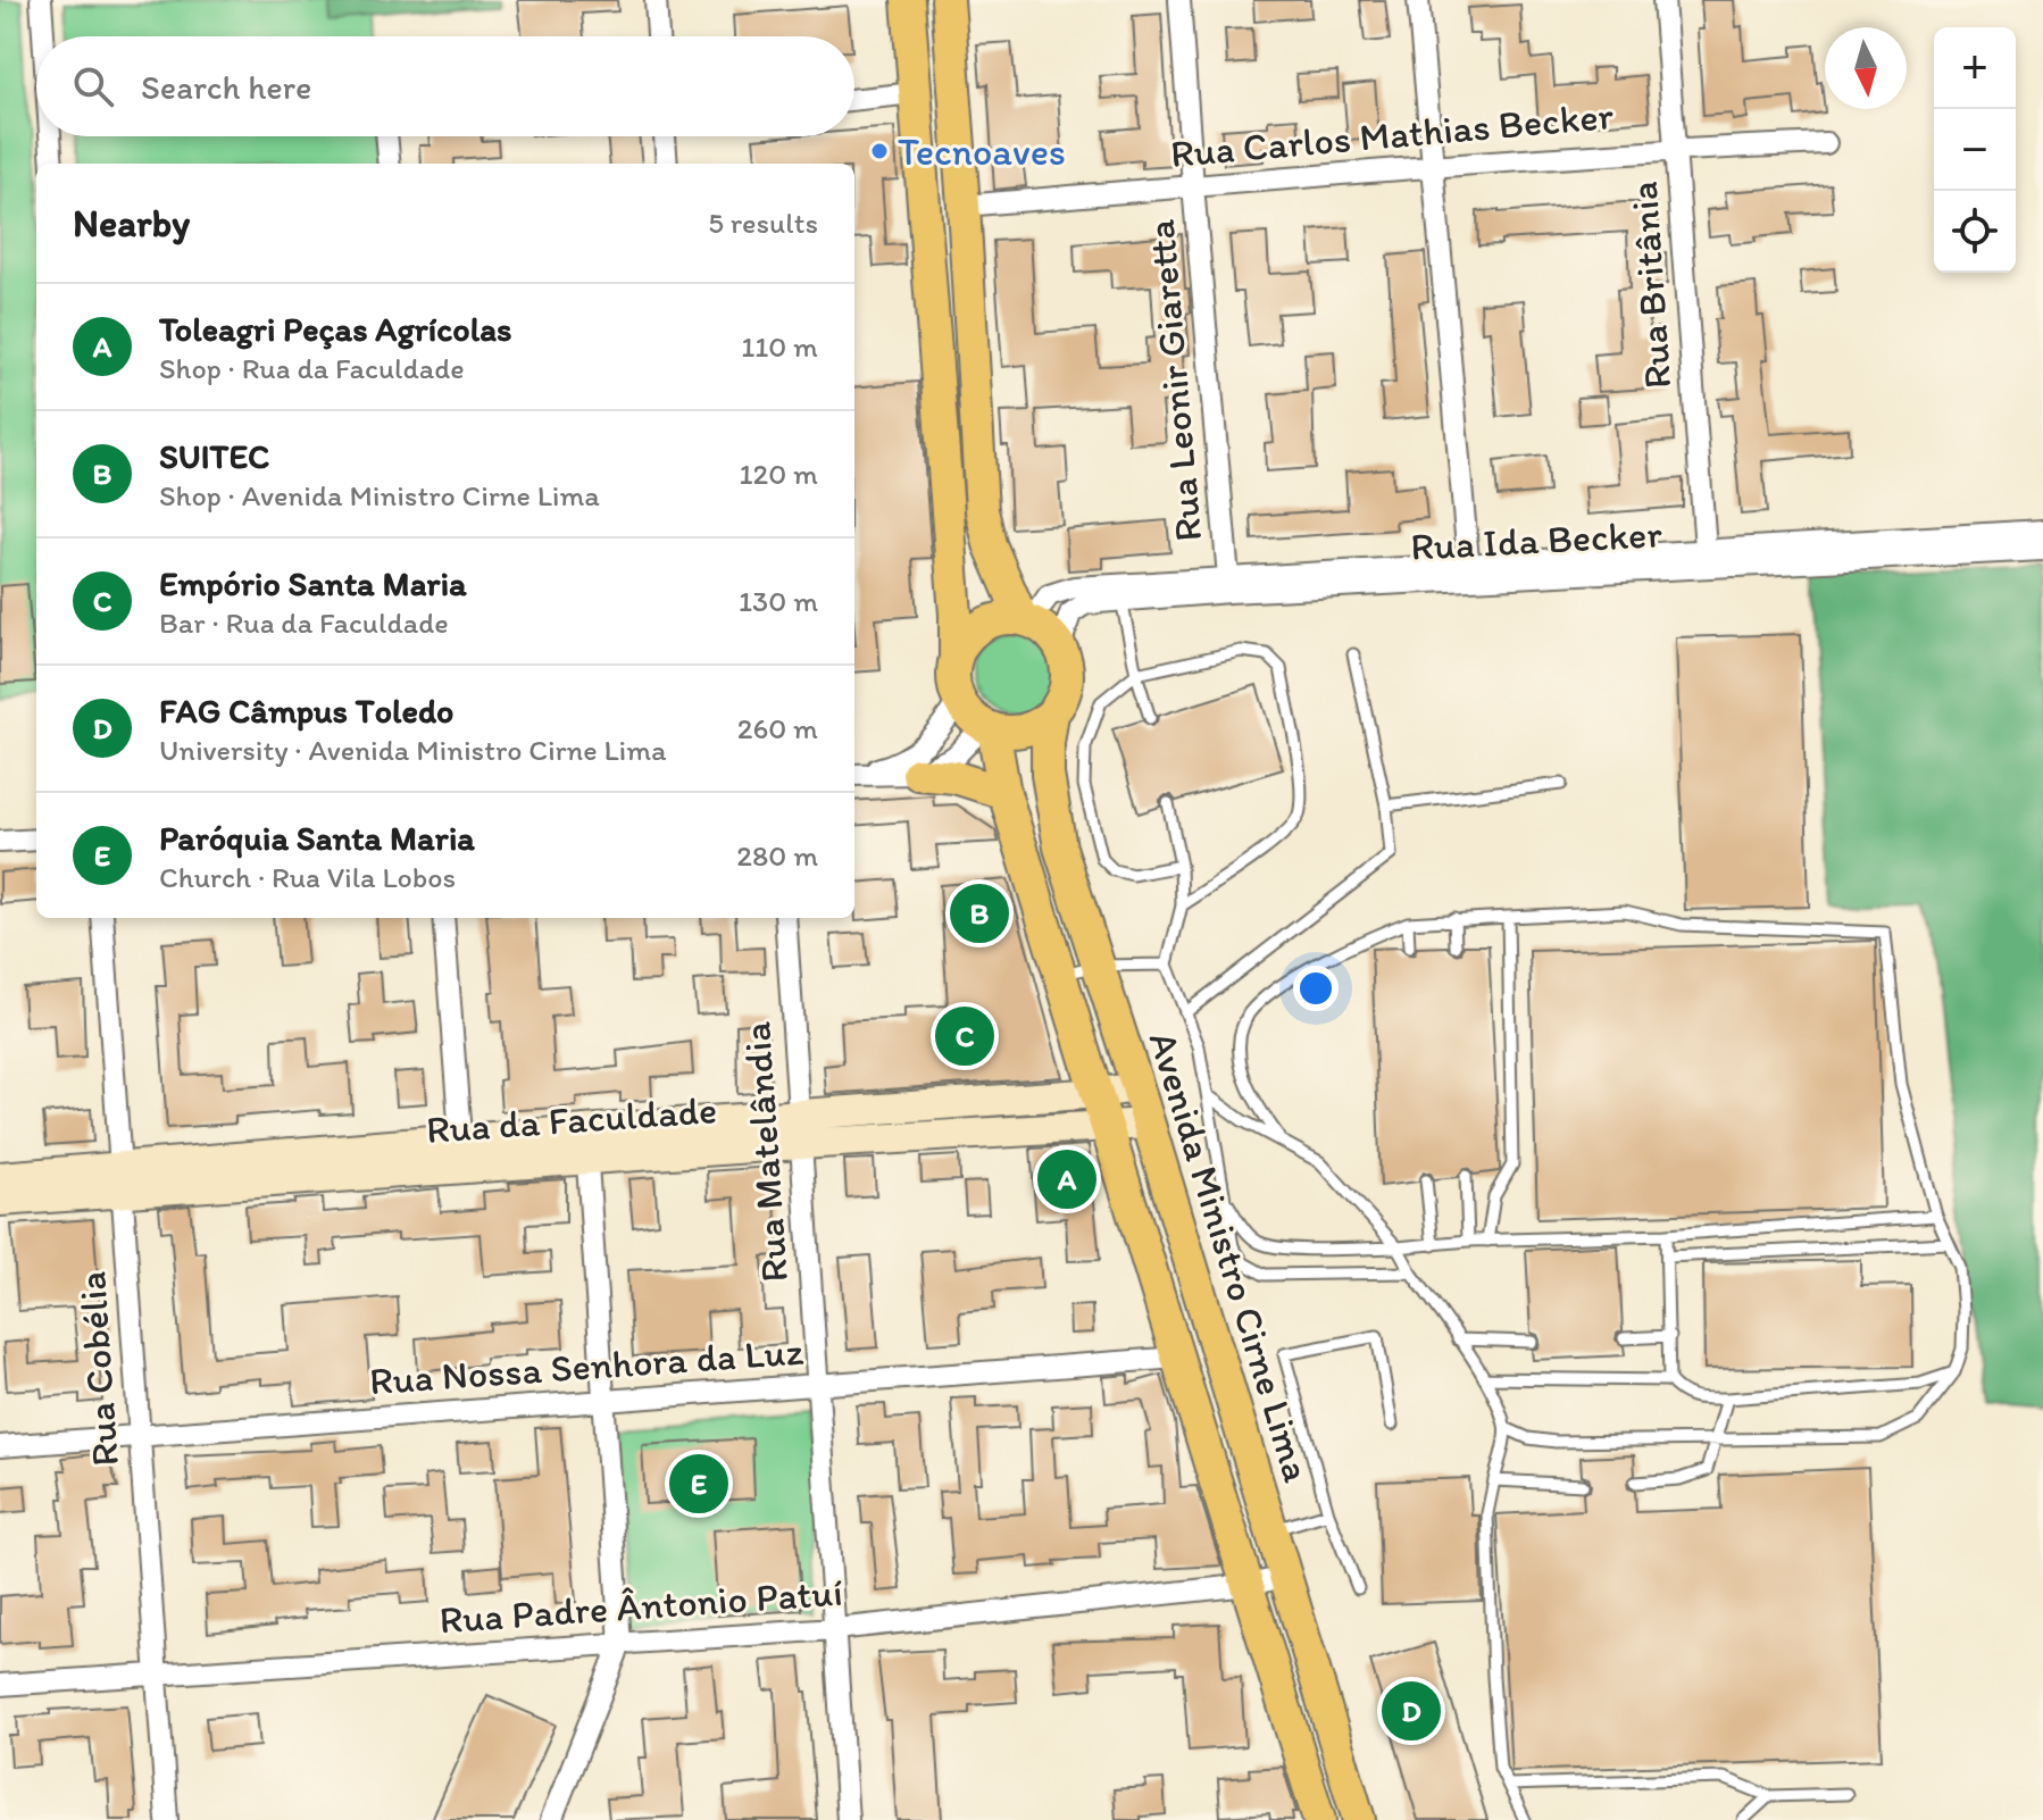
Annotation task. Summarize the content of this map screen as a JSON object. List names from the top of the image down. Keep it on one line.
{"streets":{"main road":["Avenida Ministro Cirne Lima"],"street":["Rua Carlos Mathias Becker","Rua Britânia","Rua Leonir Giaretta","Rua Ida Becker","Rua da Faculdade","Rua Matelândia","Rua Nossa Senhora da Luz","Rua Cobélia","Rua Padre Ântonio Patuí"]},"crossings":[["Rua Carlos Mathias Becker","Rua Britânia"],["Rua Carlos Mathias Becker","Rua Leonir Giaretta"],["Rua Britânia","Rua Ida Becker"],["Rua Leonir Giaretta","Rua Ida Becker"],["Rua Ida Becker","Avenida Ministro Cirne Lima"],["Rua da Faculdade","Rua Matelândia"],["Rua da Faculdade","Avenida Ministro Cirne Lima"],["Rua da Faculdade","Rua Cobélia"],["Rua Matelândia","Rua Nossa Senhora da Luz"],["Rua Matelândia","Rua Padre Ântonio Patuí"],["Avenida Ministro Cirne Lima","Rua Nossa Senhora da Luz"],["Avenida Ministro Cirne Lima","Rua Padre Ântonio Patuí"],["Rua Nossa Senhora da Luz","Rua Cobélia"],["Rua Cobélia","Rua Padre Ântonio Patuí"]],"places":["Tecnoaves"],"north":"bottom","page":{"map_buttons":["+","−"],"search":"Search here","heading":["Nearby","5 results"],"list":[{"mark":"A","name":"Toleagri Peças Agrícolas","note":"Shop · Rua da Faculdade","value":"110 m"},{"mark":"B","name":"SUITEC","note":"Shop · Avenida Ministro Cirne Lima","value":"120 m"},{"mark":"C","name":"Empório Santa Maria","note":"Bar · Rua da Faculdade","value":"130 m"},{"mark":"D","name":"FAG Câmpus Toledo","note":"University · Avenida Ministro Cirne Lima","value":"260 m"},{"mark":"E","name":"Paróquia Santa Maria","note":"Church · Rua Vila Lobos","value":"280 m"}],"pins":["B","C","A","E","D"]}}
